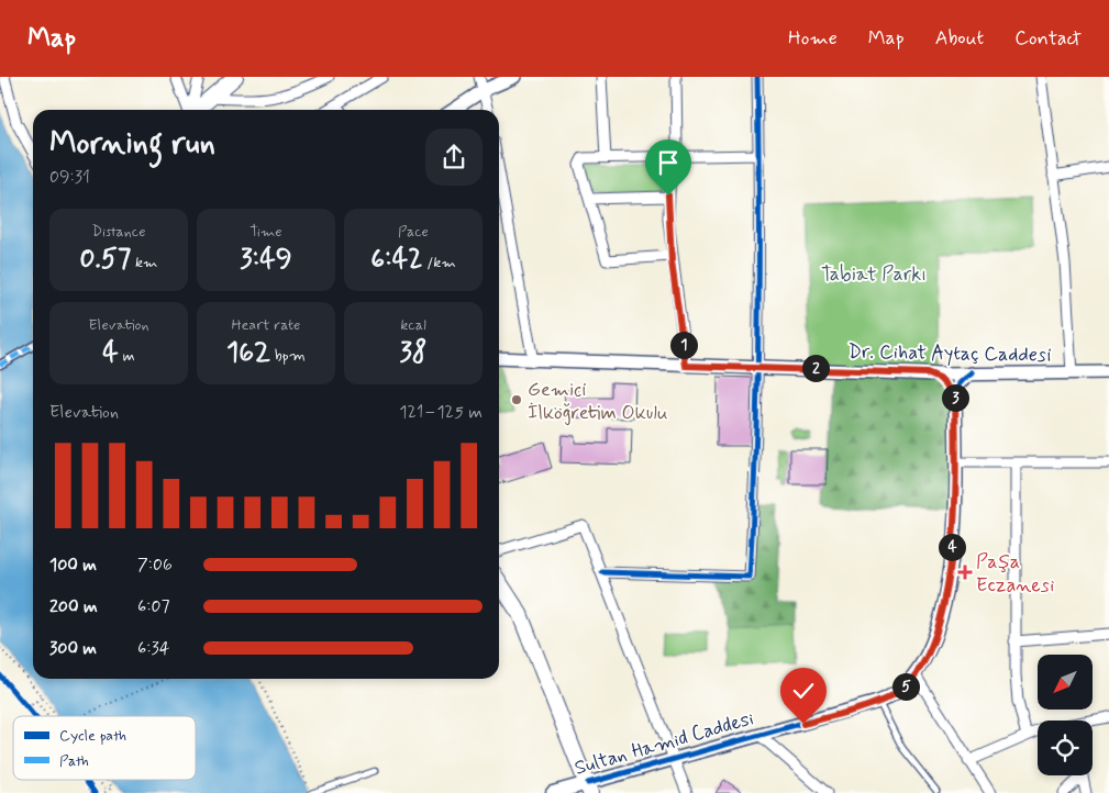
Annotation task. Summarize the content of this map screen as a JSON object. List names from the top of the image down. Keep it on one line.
{"streets":{"main road":["Sultan Hamid Caddesi"],"street":["Dr. Cihat Aytaç Caddesi"]},"parks":["Tabiat Parkı"],"places":{"other":["Gemici İlköğretim Okulu"],"health":["Paşa Eczanesi"]},"legend":["Cycle path","Path"],"north":"bottom left","page":{"header":"Map","nav":["Home","Map","About","Contact"],"heading":["Morning run","09:31"],"stats":[["Distance","0.57 km"],["Time","3:49"],["Pace","6:42 /km"],["Elevation","4 m"],["Heart rate","162 bpm"],["kcal","38"]],"pins":["1","2","3","4","5"],"chart":["Elevation","121–125 m"],"list":[{"name":"100 m","note":"7:06"},{"name":"200 m","note":"6:07"},{"name":"300 m","note":"6:34"}]}}
